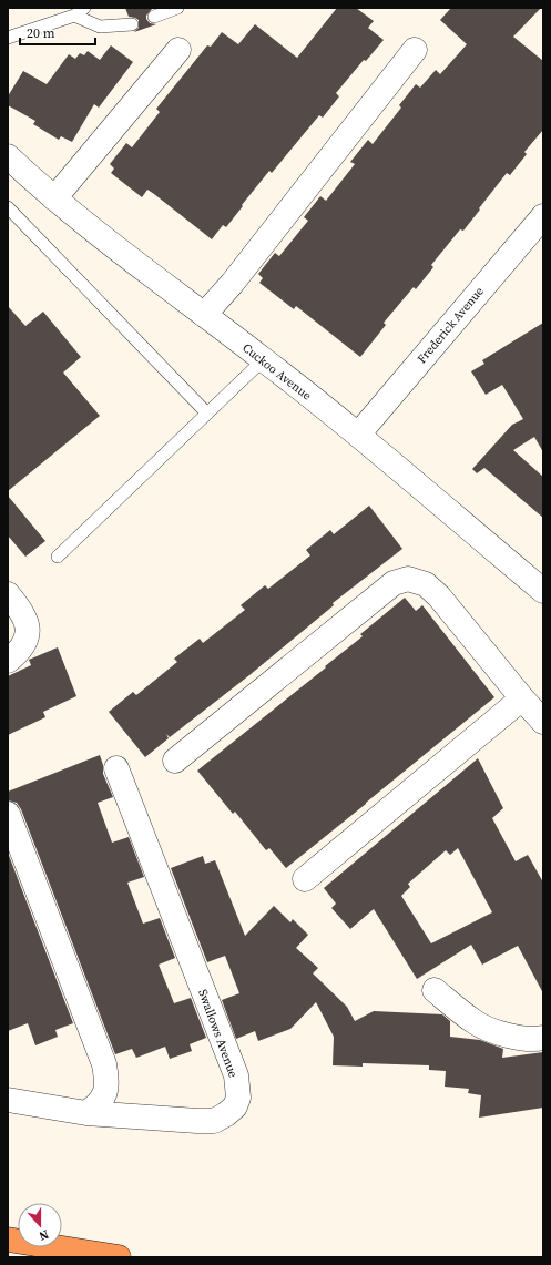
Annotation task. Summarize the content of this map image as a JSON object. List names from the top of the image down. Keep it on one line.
{"streets":{"street":["Frederick Avenue","Cuckoo Avenue","Swallows Avenue"]},"crossings":[["Frederick Avenue","Cuckoo Avenue"]],"scale_bar":"20 m","north":"bottom"}
